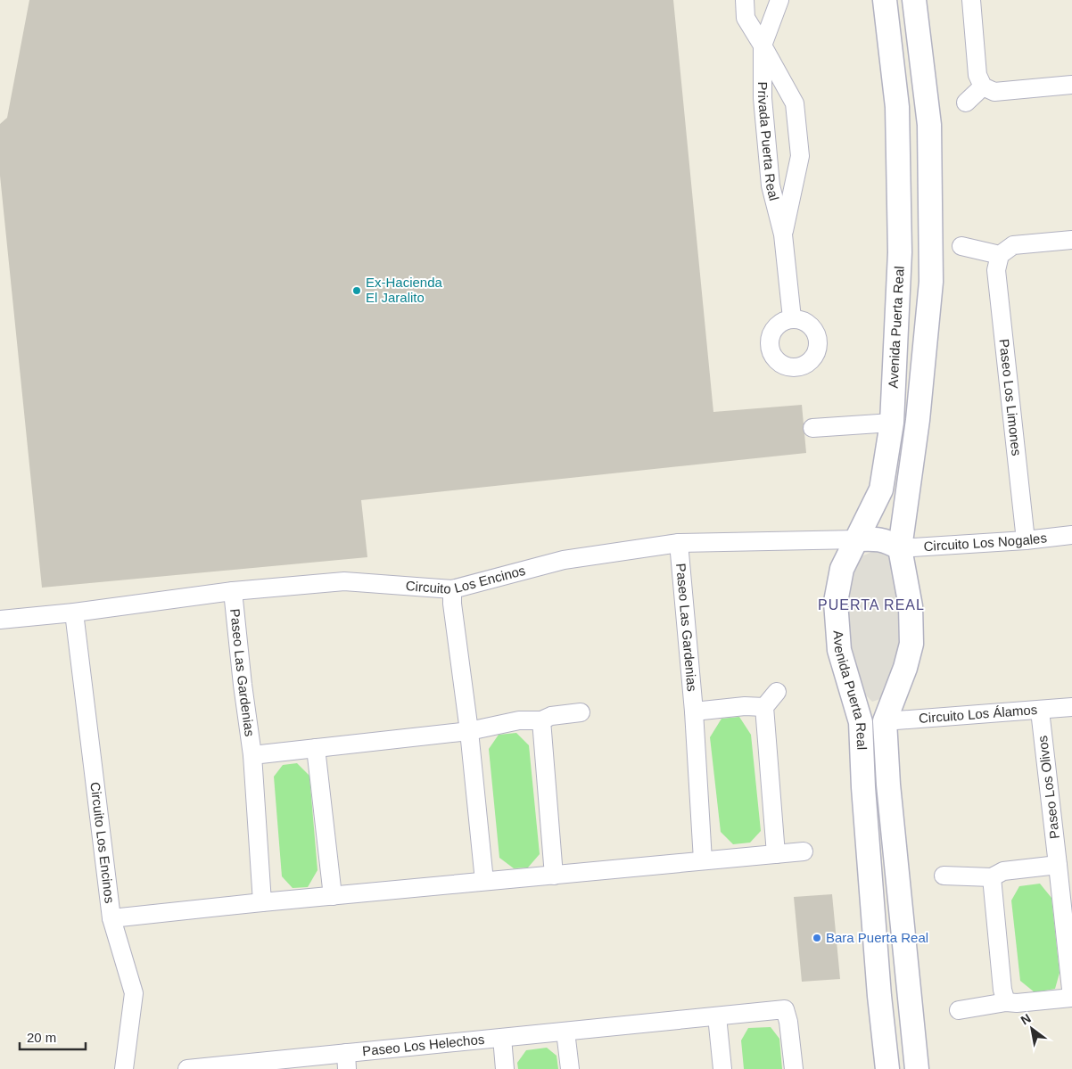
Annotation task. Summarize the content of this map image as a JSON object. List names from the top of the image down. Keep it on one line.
{"streets":{"street":["Privada Puerta Real","Avenida Puerta Real","Paseo Los Limones","Circuito Los Nogales","Circuito Los Encinos","Paseo Las Gardenias","Circuito Los Álamos","Paseo Los Olivos","Paseo Los Helechos"]},"crossings":[["Avenida Puerta Real","Circuito Los Nogales"],["Avenida Puerta Real","Circuito Los Encinos"],["Avenida Puerta Real","Circuito Los Álamos"],["Paseo Los Limones","Circuito Los Nogales"],["Circuito Los Encinos","Paseo Las Gardenias"],["Circuito Los Álamos","Paseo Los Olivos"]],"districts":["PUERTA REAL"],"places":["Ex-Hacienda El Jaralito","Bara Puerta Real"],"scale_bar":"20 m","north":"top left"}
